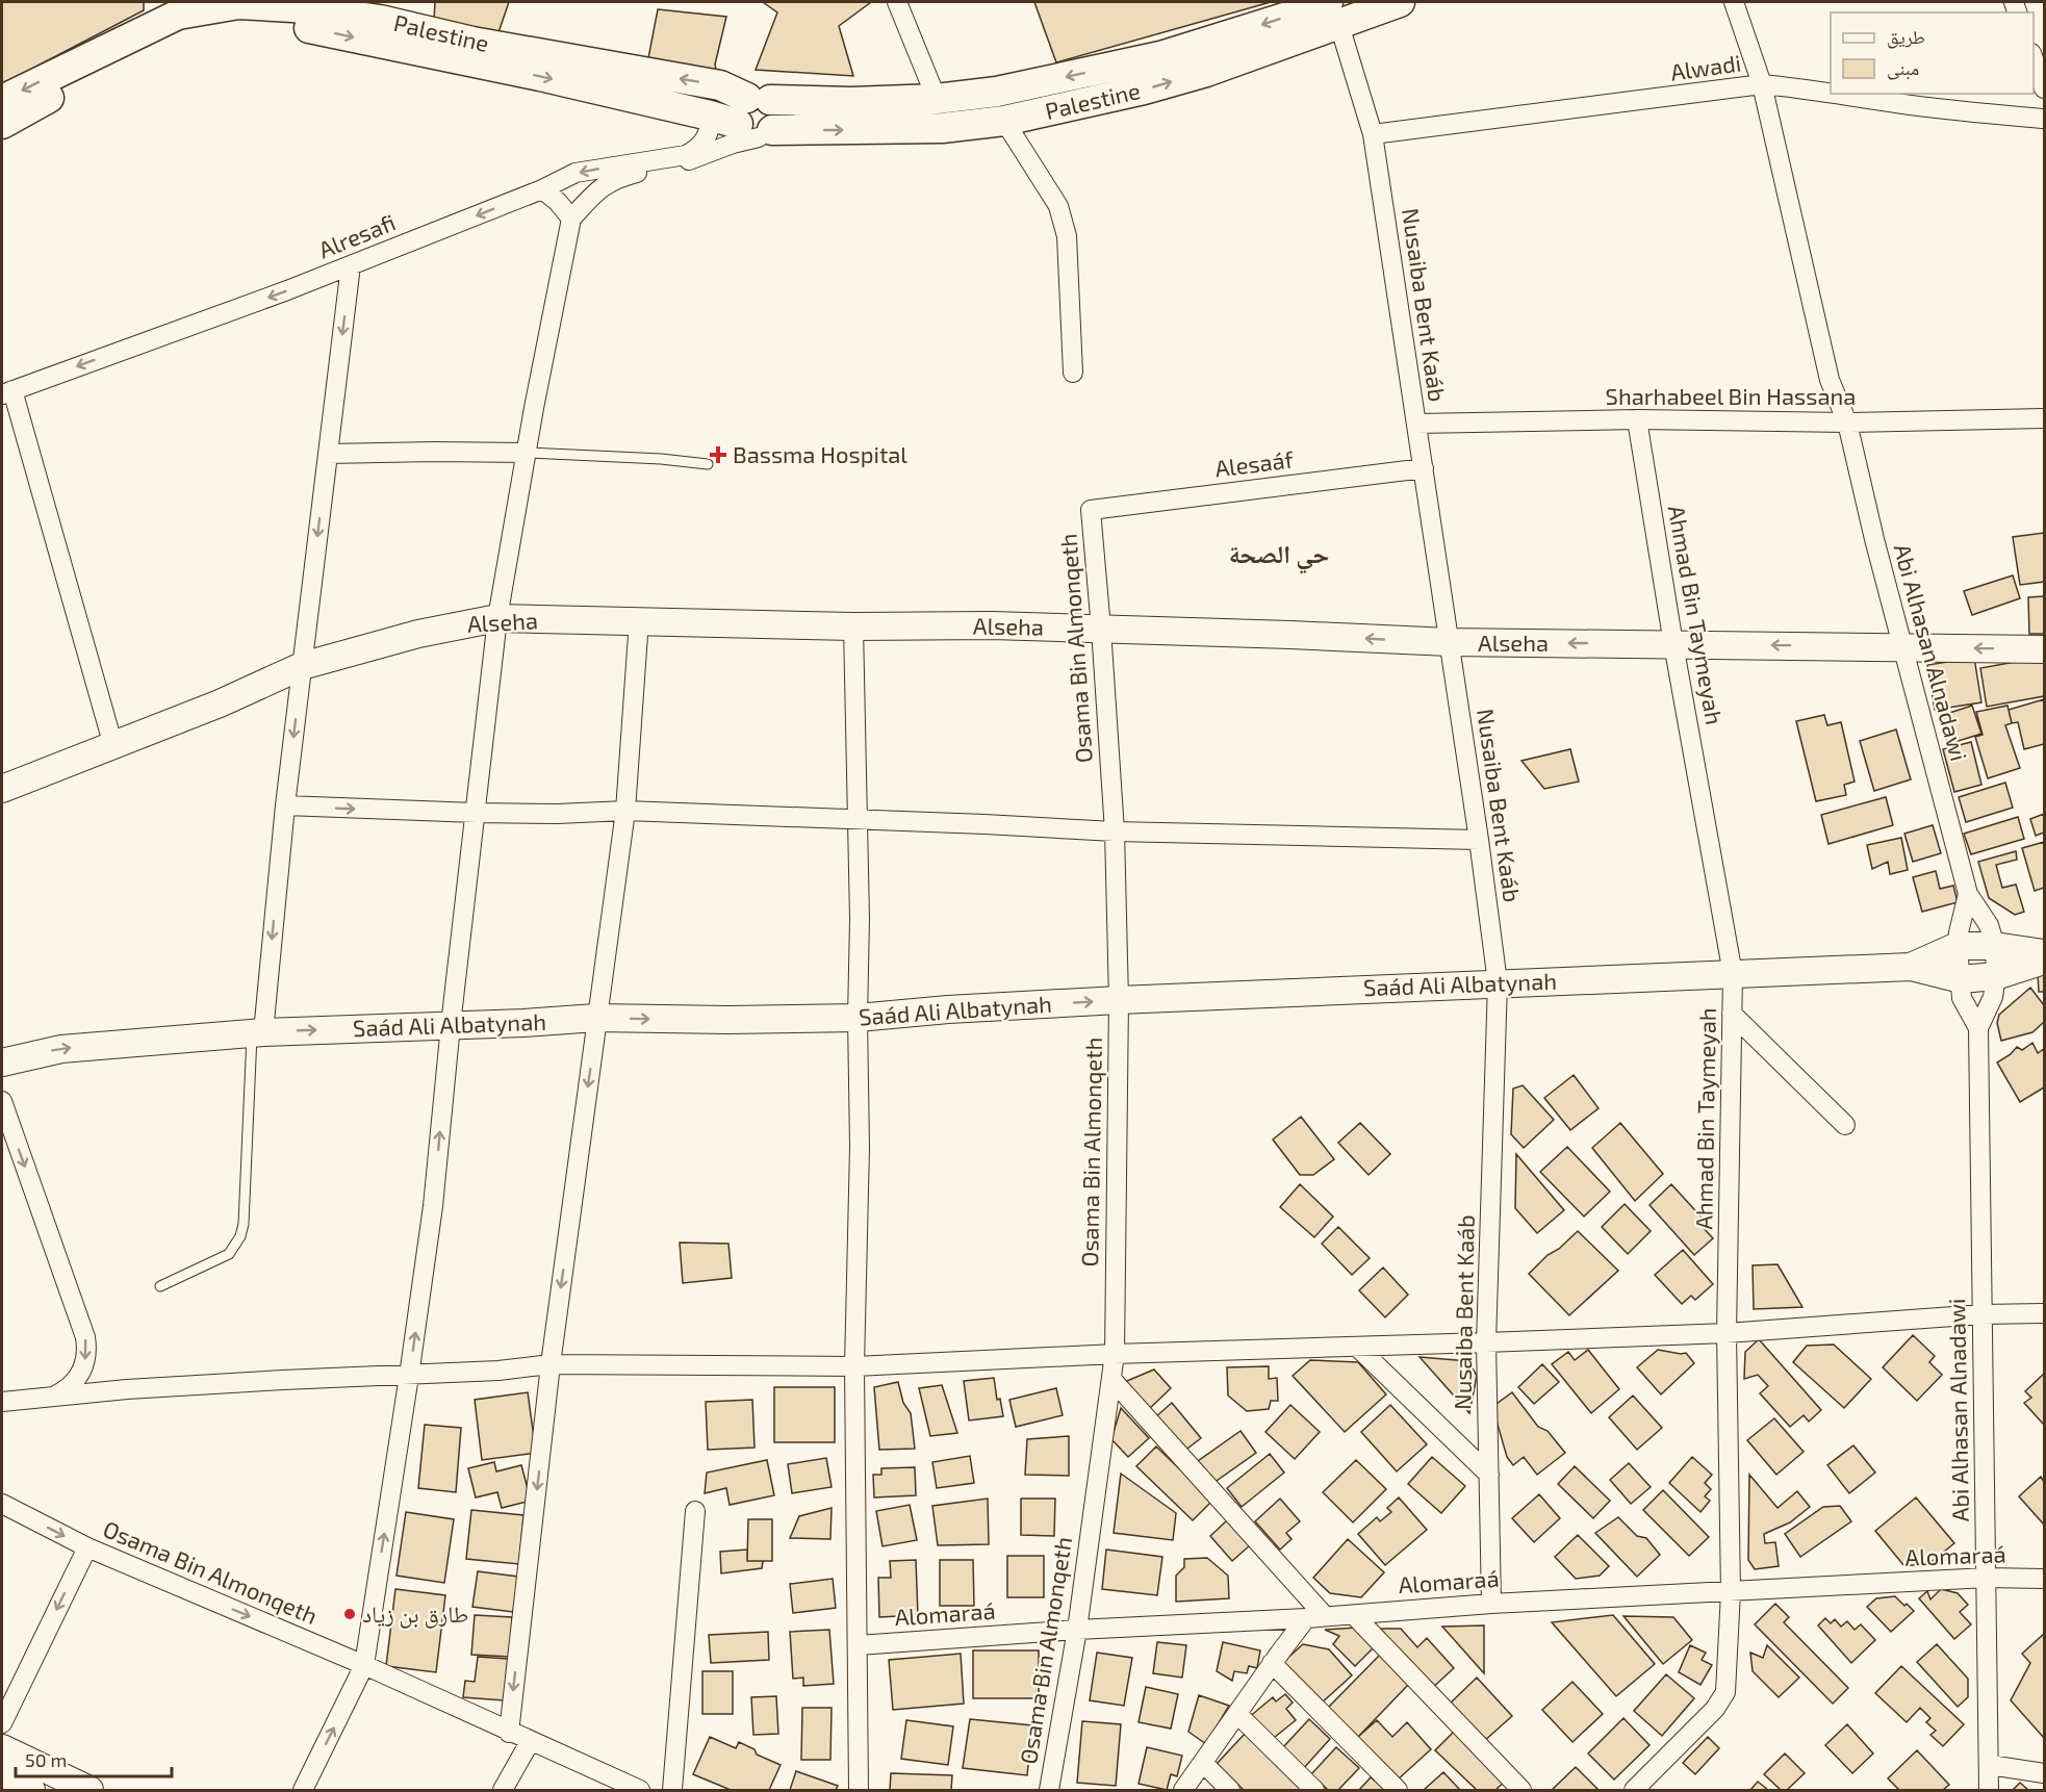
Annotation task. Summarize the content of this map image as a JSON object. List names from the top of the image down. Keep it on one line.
{"streets":{"main road":["Palestine","Alseha","Saád Ali Albatynah"],"street":["Alwadi","Alresafi","Nusaiba Bent Kaáb","Sharhabeel Bin Hassana","Alesaáf","Ahmad Bin Taymeyah","Osama Bin Almonqeth","Abi Alhasan Alnadawi","Alomaraá"]},"crossings":[["Palestine","Alresafi"],["Palestine","Nusaiba Bent Kaáb"],["Alwadi","Nusaiba Bent Kaáb"],["Alwadi","Abi Alhasan Alnadawi"],["Nusaiba Bent Kaáb","Sharhabeel Bin Hassana"],["Nusaiba Bent Kaáb","Alesaáf"],["Nusaiba Bent Kaáb","Alseha"],["Nusaiba Bent Kaáb","Saád Ali Albatynah"],["Nusaiba Bent Kaáb","Alomaraá"],["Sharhabeel Bin Hassana","Ahmad Bin Taymeyah"],["Sharhabeel Bin Hassana","Abi Alhasan Alnadawi"],["Alesaáf","Osama Bin Almonqeth"],["Ahmad Bin Taymeyah","Alseha"],["Ahmad Bin Taymeyah","Saád Ali Albatynah"],["Ahmad Bin Taymeyah","Alomaraá"],["Alseha","Osama Bin Almonqeth"],["Alseha","Abi Alhasan Alnadawi"],["Osama Bin Almonqeth","Saád Ali Albatynah"],["Osama Bin Almonqeth","Alomaraá"],["Abi Alhasan Alnadawi","Saád Ali Albatynah"],["Abi Alhasan Alnadawi","Alomaraá"]],"one_way":["Alresafi","Alseha","Saád Ali Albatynah"],"districts":["حي الصحة"],"places":{"health":["Bassma Hospital"],"other":["طارق بن زياد"]},"legend":["طريق","مبنى"],"scale_bar":"50 m"}
